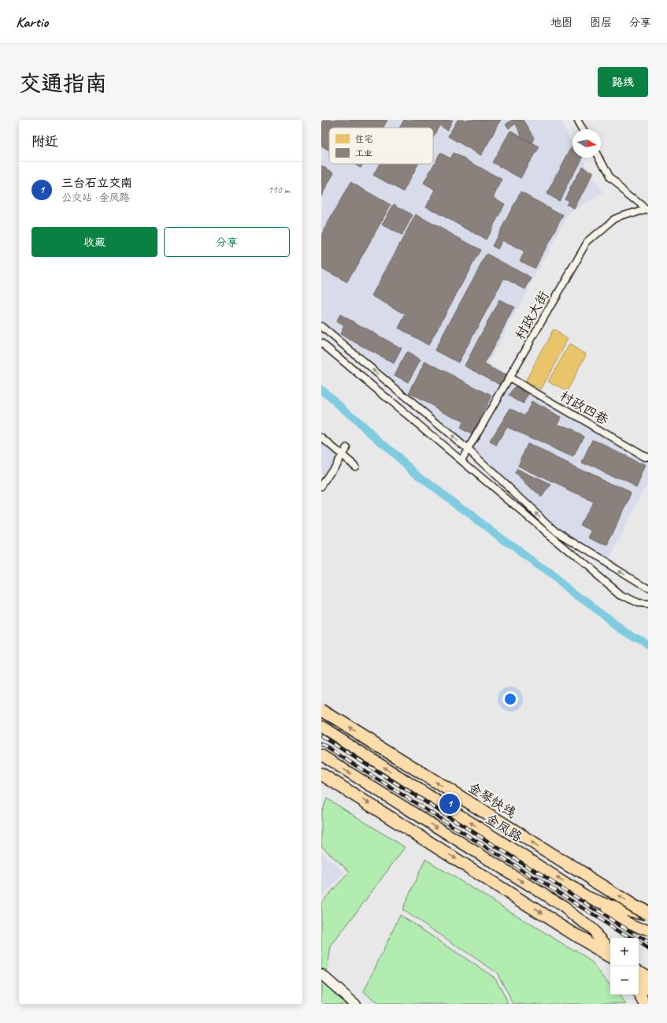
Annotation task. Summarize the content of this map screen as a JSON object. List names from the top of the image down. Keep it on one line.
{"streets":{"highway":["金琴快线"],"main road":["金凤路"],"street":["村政大街","村政四巷"]},"crossings":[["村政大街","村政四巷"],["金琴快线","金凤路"]],"legend":["住宅","工业"],"north":"right","page":{"header":"Kartio","nav":["地图","图层","分享"],"buttons":["路线",["收藏","分享"]],"title":"交通指南","heading":"附近","list":[{"mark":"1","name":"三台石立交南","note":"公交站 · 金凤路","value":"110 m"}],"pins":"1","map_buttons":["+","−"]}}
